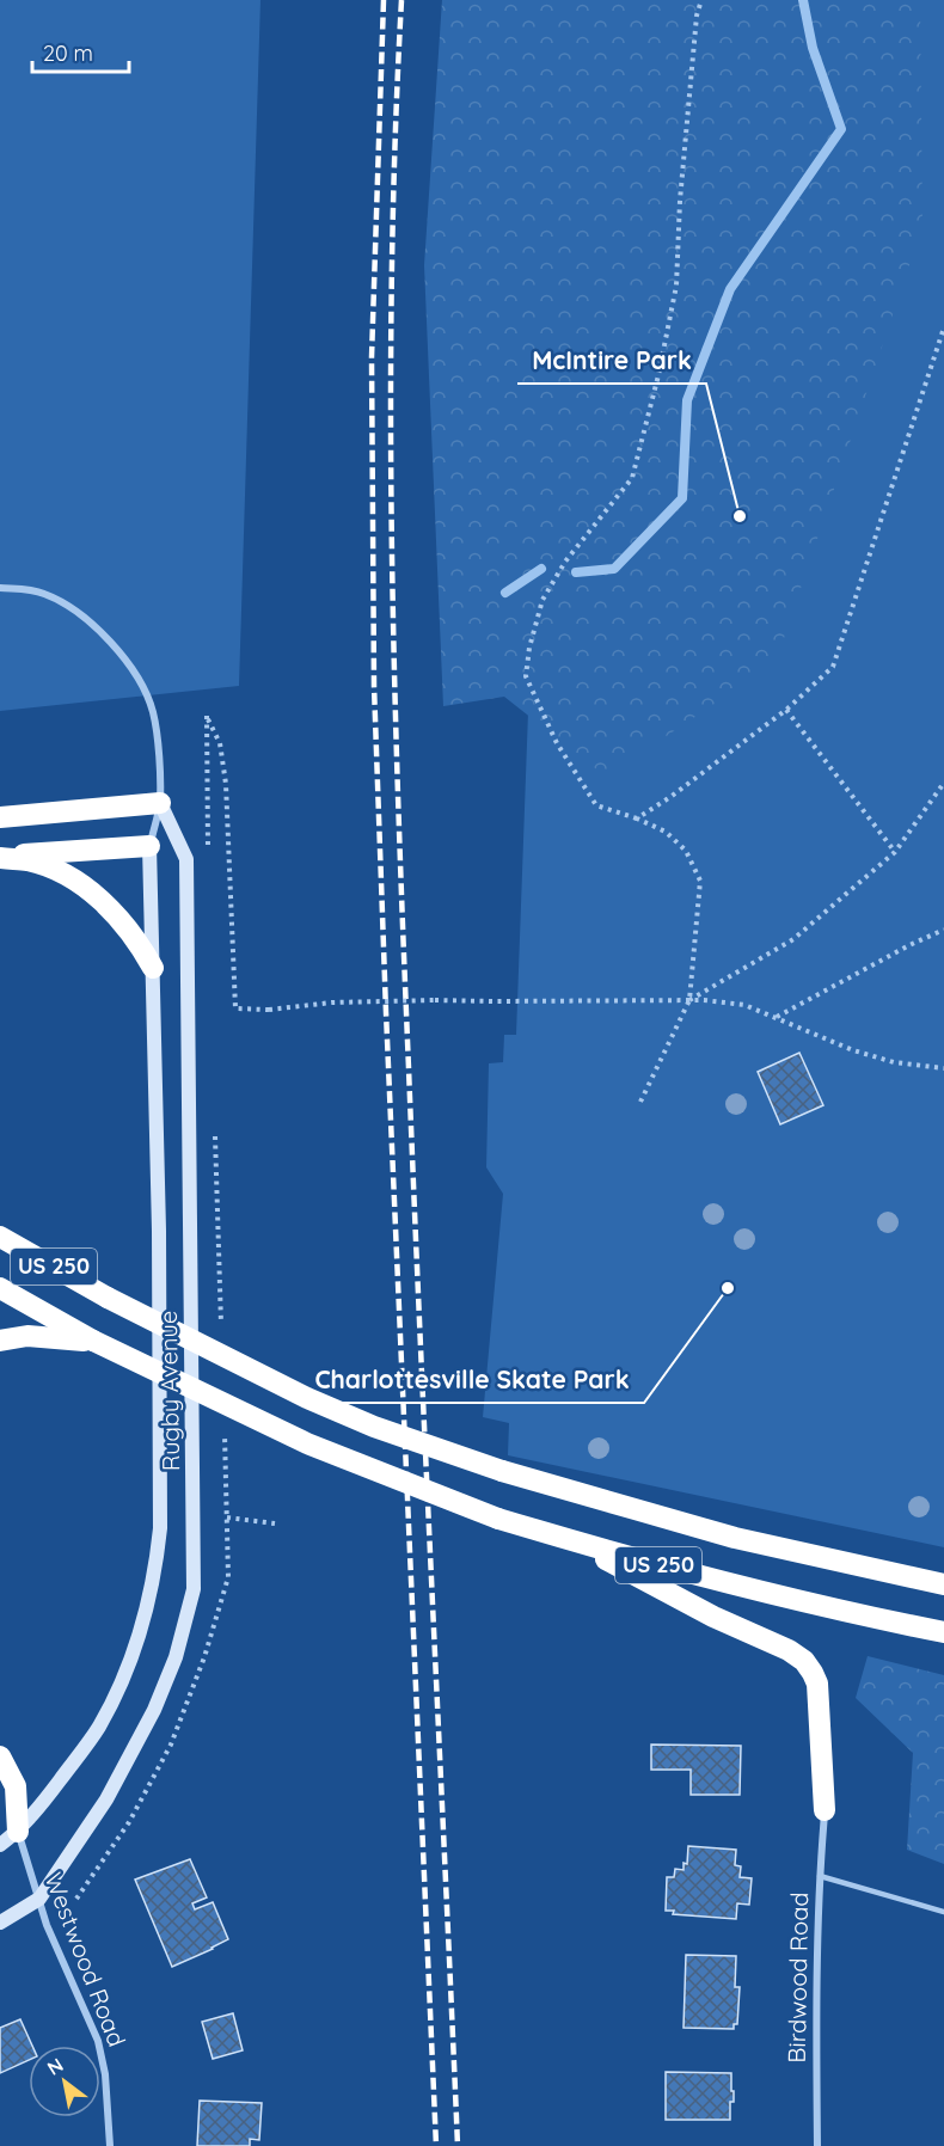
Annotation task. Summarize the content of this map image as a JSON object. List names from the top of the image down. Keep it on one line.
{"streets":{"highway":["US 250"],"street":["Rugby Avenue","Westwood Road","Birdwood Road"]},"crossings":[["Rugby Avenue","Westwood Road"]],"places":["McIntire Park","Charlottesville Skate Park"],"scale_bar":"20 m","north":"top left"}
